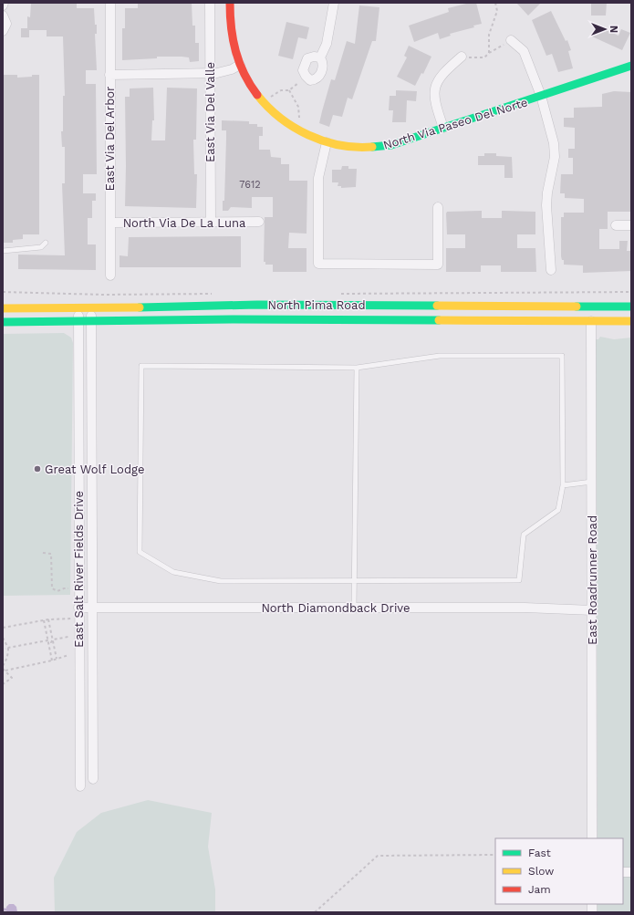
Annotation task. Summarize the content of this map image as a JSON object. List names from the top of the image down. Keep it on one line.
{"streets":{"main road":["North Via Paseo Del Norte","North Pima Road"],"street":["East Via Del Valle","East Via Del Arbor","North Via De La Luna","East Salt River Fields Drive","East Roadrunner Road","North Diamondback Drive"]},"crossings":[["East Via Del Valle","North Via De La Luna"],["East Via Del Arbor","North Via De La Luna"],["North Pima Road","East Salt River Fields Drive"],["North Pima Road","East Roadrunner Road"],["East Salt River Fields Drive","North Diamondback Drive"],["East Roadrunner Road","North Diamondback Drive"]],"places":["Great Wolf Lodge"],"house_numbers":["7612"],"legend":["Fast","Slow","Jam"],"north":"right"}
